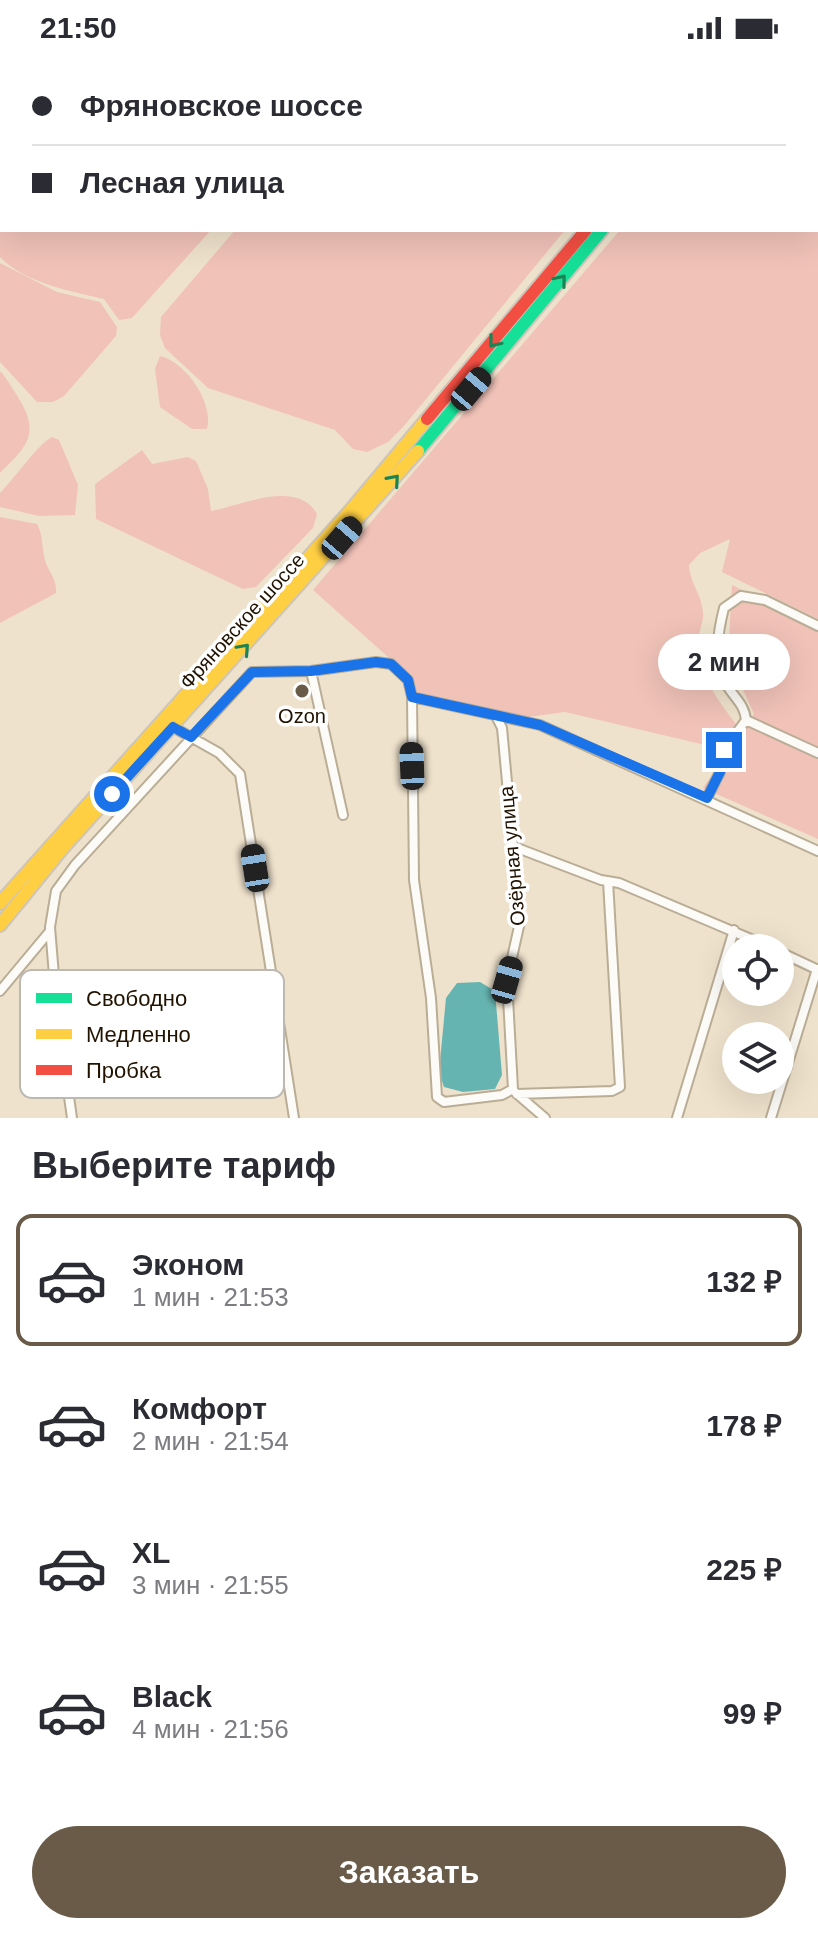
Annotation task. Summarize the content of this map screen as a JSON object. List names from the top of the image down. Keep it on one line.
{"streets":{"main road":["Фряновское шоссе"],"street":["Озёрная улица"]},"places":["Ozon"],"legend":["Свободно","Медленно","Пробка"],"page":{"status":"21:50","banner":["Фряновское шоссе","Лесная улица"],"bubble":"2 мин","heading":"Выберите тариф","list":[{"name":"Эконом","note":"1 мин · 21:53","value":"132 ₽"},{"name":"Комфорт","note":"2 мин · 21:54","value":"178 ₽"},{"name":"XL","note":"3 мин · 21:55","value":"225 ₽"},{"name":"Black","note":"4 мин · 21:56","value":"99 ₽"}],"buttons":"Заказать"}}
